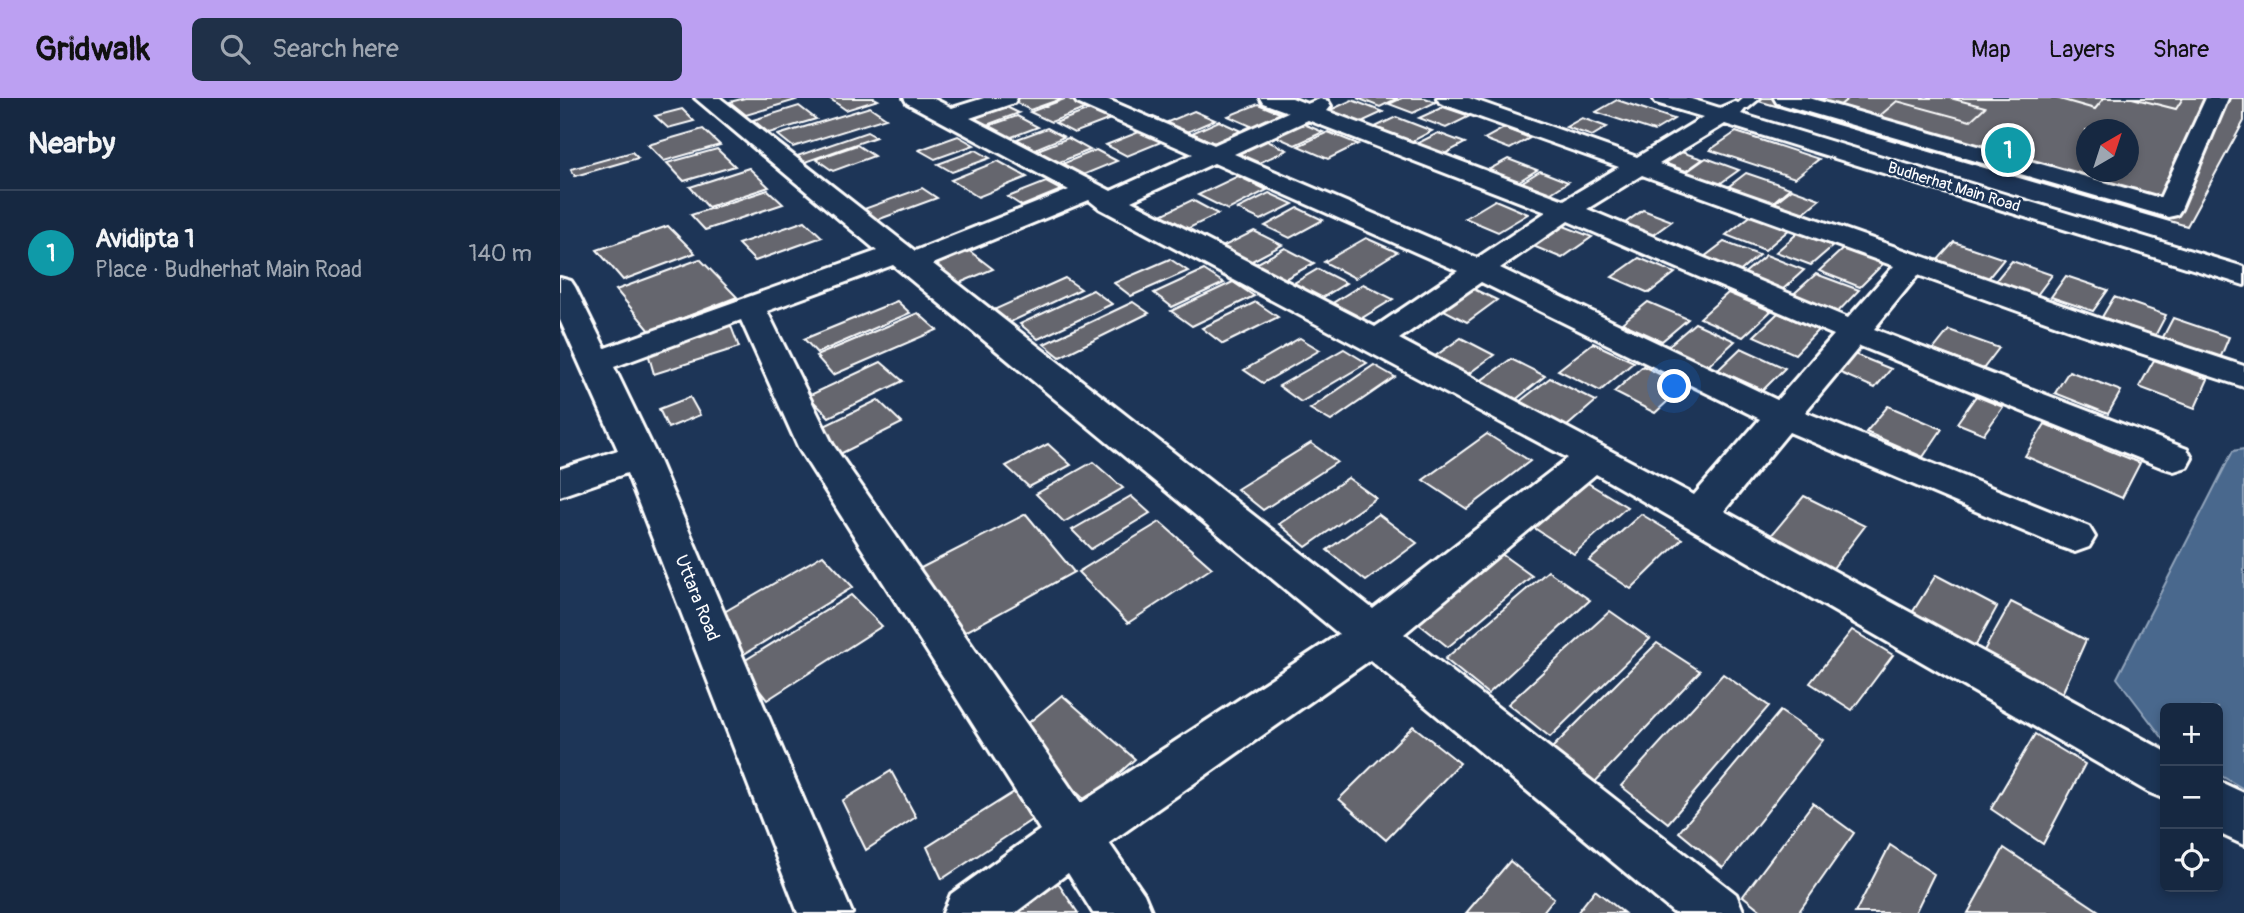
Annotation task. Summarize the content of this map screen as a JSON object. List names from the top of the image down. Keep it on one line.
{"streets":{"street":["Budherhat Main Road","Uttara Road"]},"north":"top right","page":{"header":"Gridwalk","search":"Search here","nav":["Map","Layers","Share"],"heading":"Nearby","pins":"1","list":[{"mark":"1","name":"Avidipta 1","note":"Place · Budherhat Main Road","value":"140 m"}],"map_buttons":["+","−"]}}
